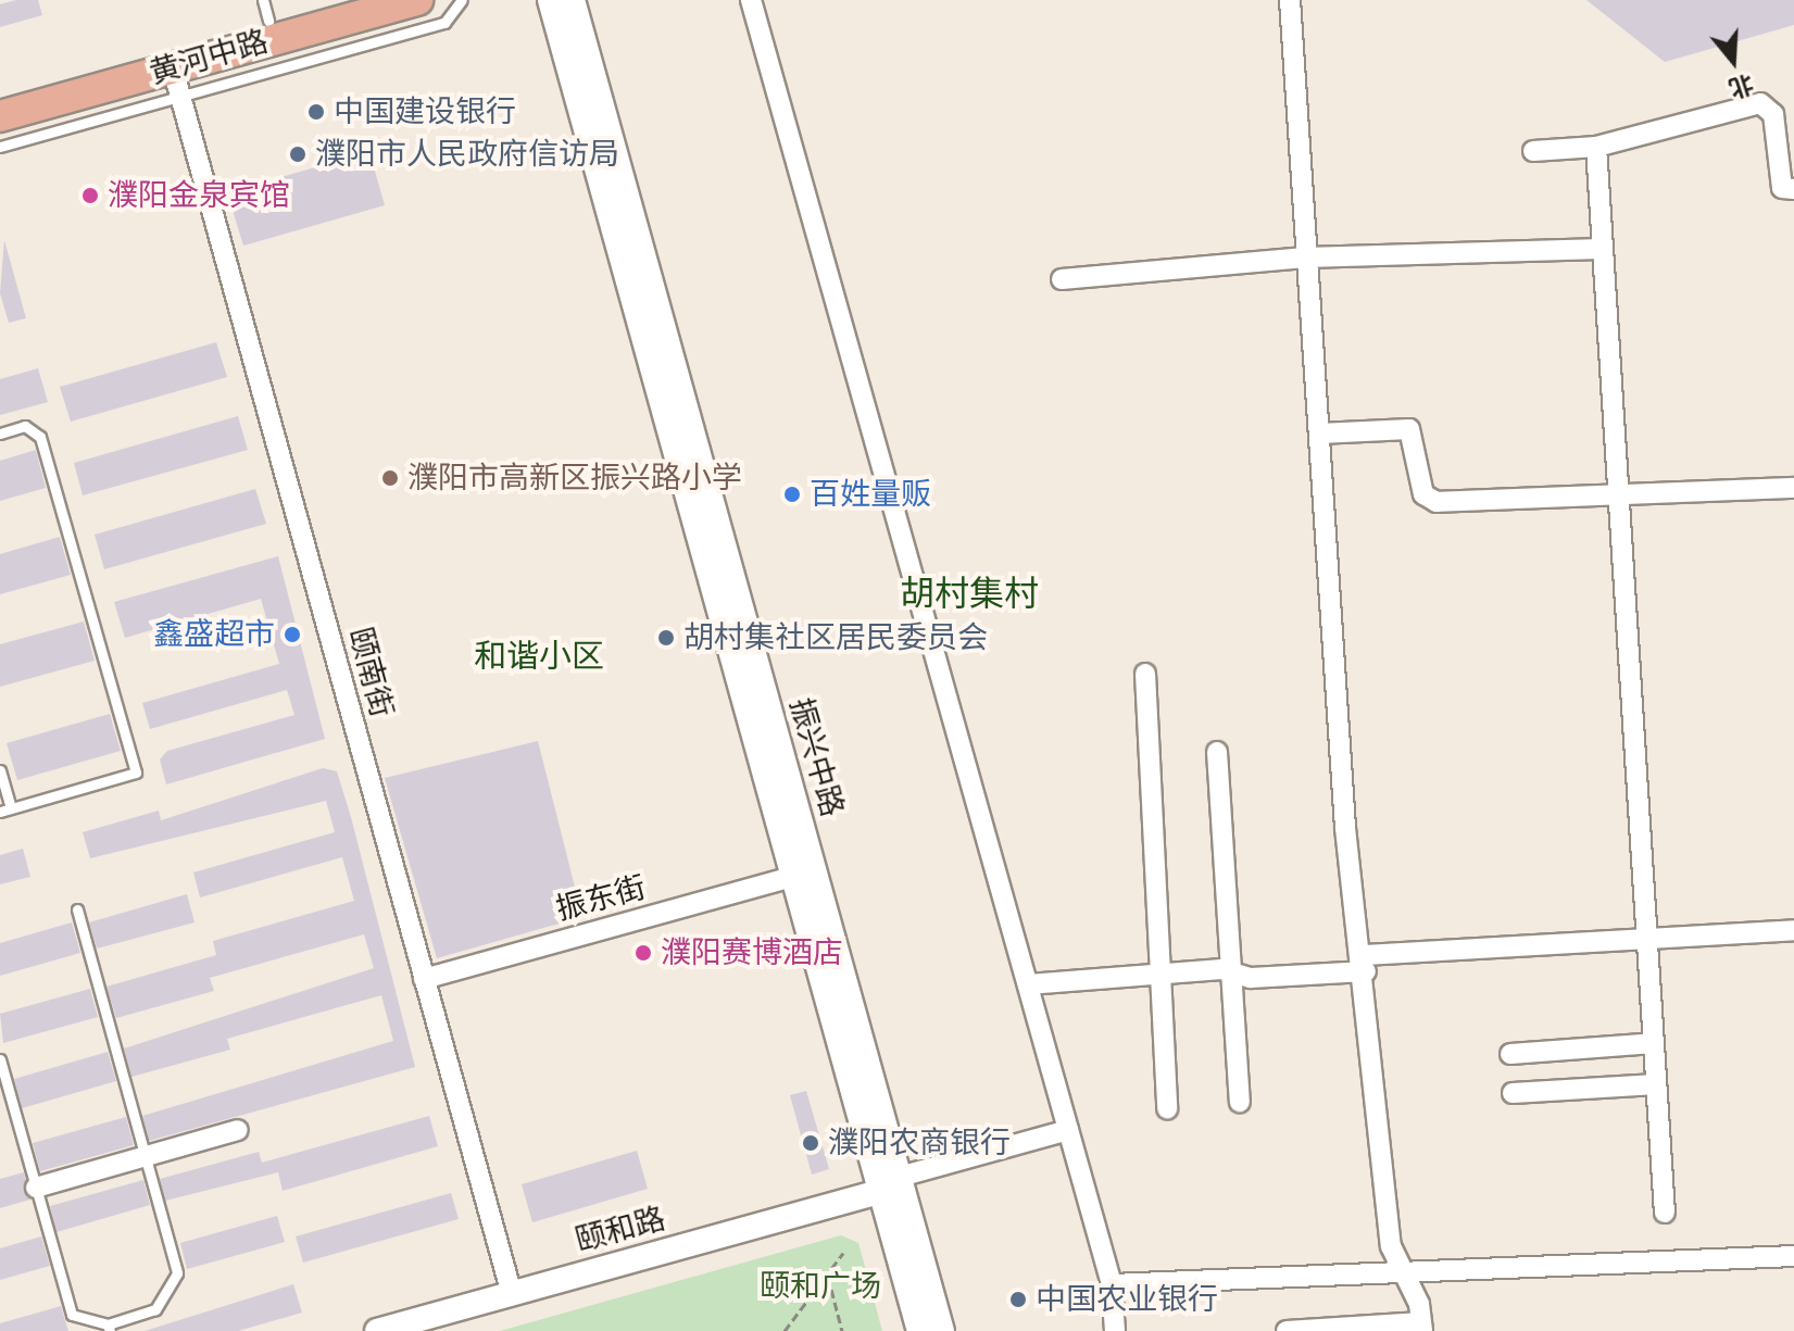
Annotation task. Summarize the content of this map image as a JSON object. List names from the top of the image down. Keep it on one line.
{"streets":{"main road":["黄河中路"],"street":["颐南街","振兴中路","振东街","颐和路"]},"crossings":[["黄河中路","颐南街"],["颐南街","振东街"],["颐南街","颐和路"],["振兴中路","振东街"],["振兴中路","颐和路"]],"districts":["胡村集村","和谐小区"],"parks":["颐和广场"],"places":["中国建设银行","濮阳市人民政府信访局","濮阳金泉宾馆","濮阳市高新区振兴路小学","百姓量贩","鑫盛超市","胡村集社区居民委员会","濮阳赛博酒店","濮阳农商银行","中国农业银行"],"north":"bottom"}
